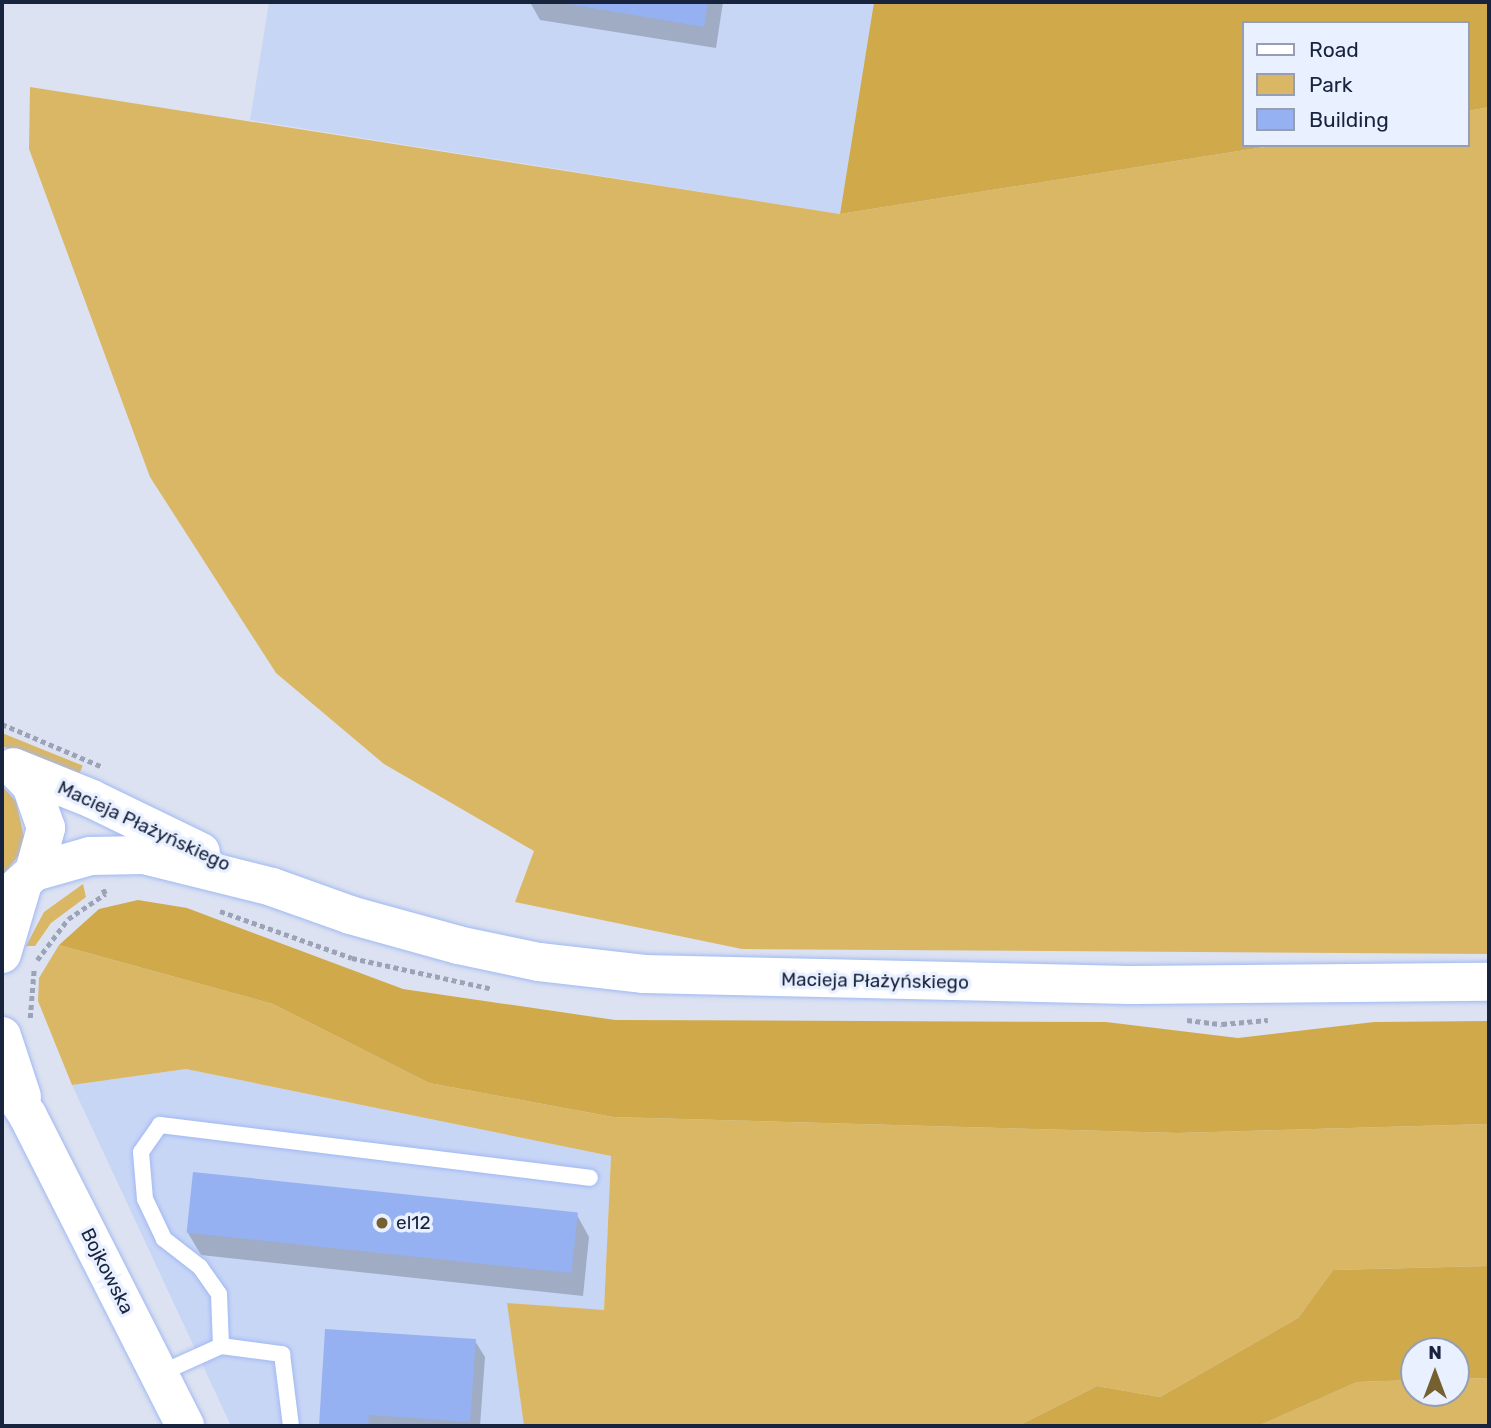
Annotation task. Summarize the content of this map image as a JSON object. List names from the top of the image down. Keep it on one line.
{"streets":{"street":["Macieja Płażyńskiego","Bojkowska"]},"places":["el12"],"legend":["Road","Park","Building"],"north":"top"}
